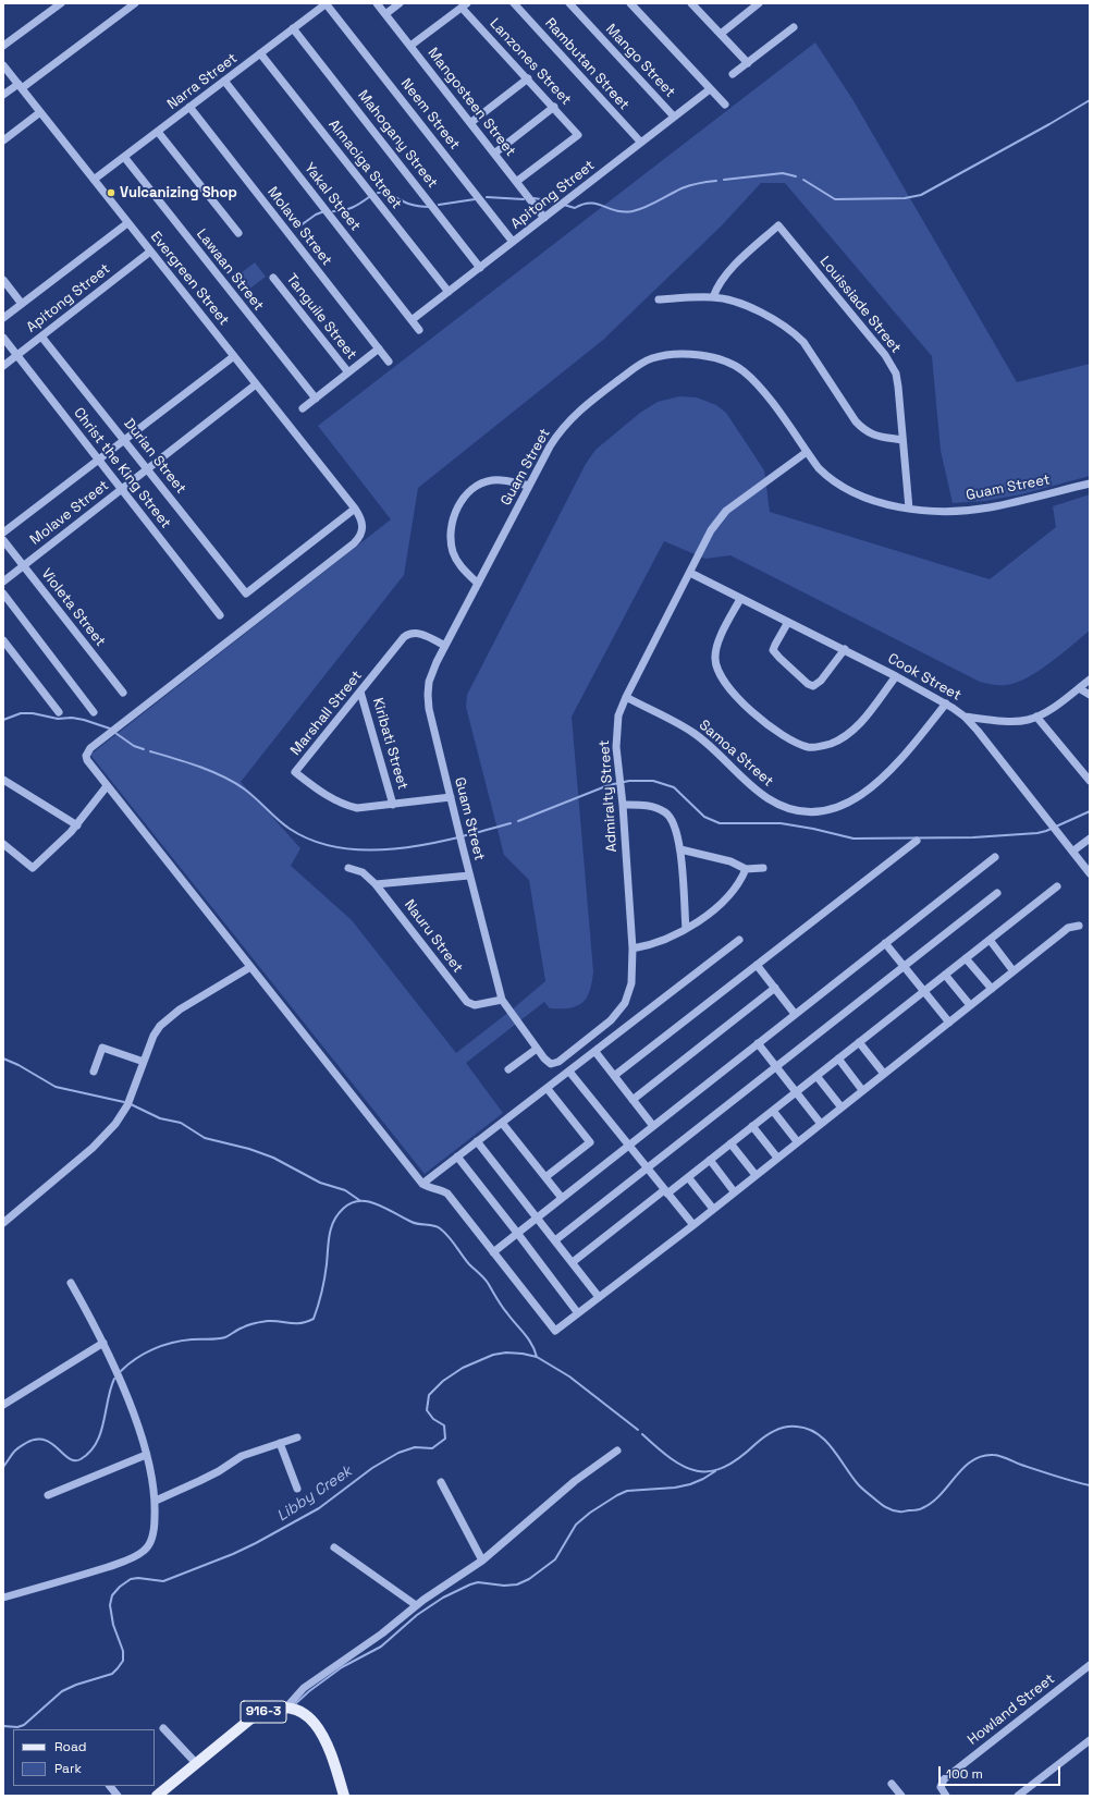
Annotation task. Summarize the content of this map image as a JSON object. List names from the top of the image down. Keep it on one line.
{"streets":{"main road":["916-3"],"street":["Mango Street","Lanzones Street","Rambutan Street","Narra Street","Mangosteen Street","Neem Street","Mahogany Street","Almaciga Street","Apitong Street","Yakal Street","Molave Street","Lawaan Street","Evergreen Street","Louissiade Street","Tanguile Street","Durian Street","Guam Street","Christ the King Street","Violeta Street","Cook Street","Marshall Street","Kiribati Street","Samoa Street","Admiralty Street","Nauru Street","Howland Street"]},"crossings":[["Mango Street","Apitong Street"],["Lanzones Street","Mangosteen Street"],["Rambutan Street","Apitong Street"],["Narra Street","Neem Street"],["Narra Street","Mahogany Street"],["Narra Street","Almaciga Street"],["Narra Street","Yakal Street"],["Narra Street","Molave Street"],["Narra Street","Lawaan Street"],["Narra Street","Evergreen Street"],["Mangosteen Street","Apitong Street"],["Neem Street","Apitong Street"],["Mahogany Street","Apitong Street"],["Almaciga Street","Apitong Street"],["Apitong Street","Yakal Street"],["Apitong Street","Evergreen Street"],["Apitong Street","Durian Street"],["Apitong Street","Christ the King Street"],["Molave Street","Evergreen Street"],["Molave Street","Durian Street"],["Molave Street","Christ the King Street"],["Molave Street","Violeta Street"],["Evergreen Street","Durian Street"],["Louissiade Street","Guam Street"],["Guam Street","Marshall Street"],["Guam Street","Admiralty Street"],["Guam Street","Nauru Street"],["Cook Street","Samoa Street"],["Cook Street","Admiralty Street"],["Marshall Street","Kiribati Street"],["Samoa Street","Admiralty Street"]],"water":["Libby Creek"],"places":["Vulcanizing Shop"],"legend":["Road","Park"],"scale_bar":"100 m"}
